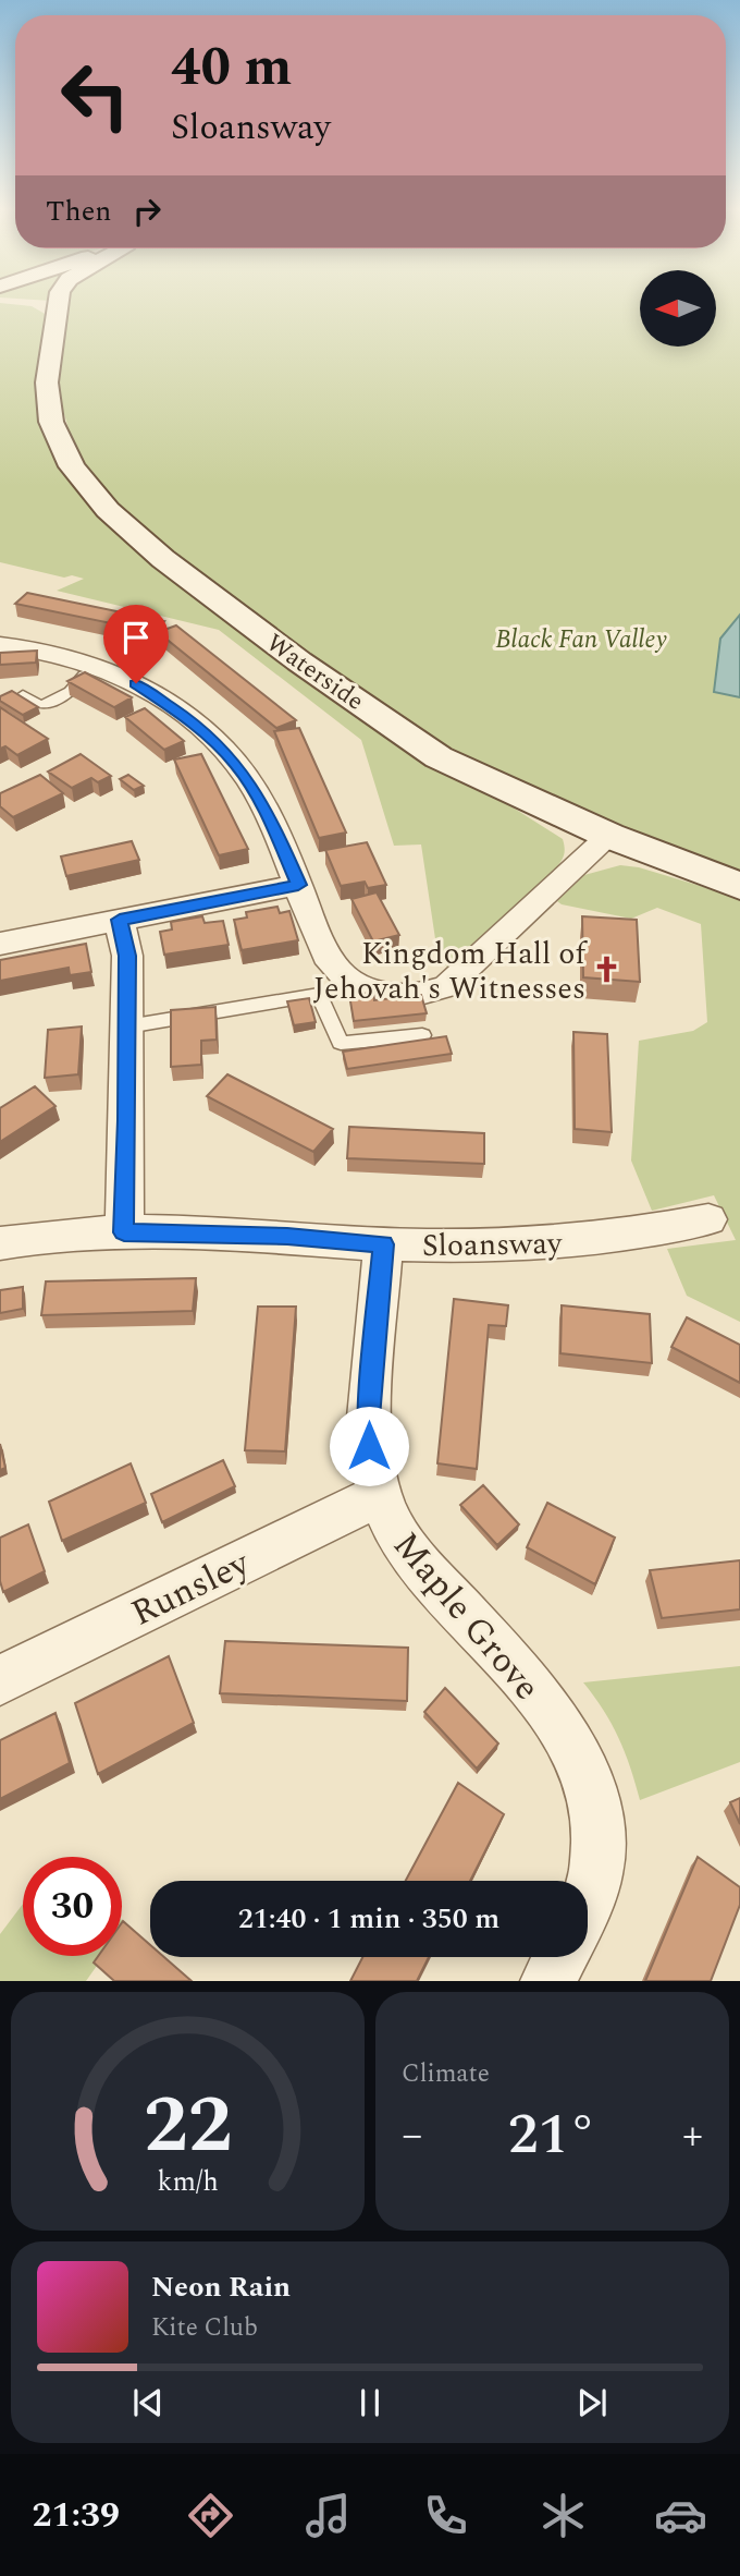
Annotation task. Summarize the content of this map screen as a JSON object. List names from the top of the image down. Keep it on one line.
{"streets":{"main road":["Waterside"],"street":["Sloansway","Runsley","Maple Grove"]},"crossings":[["Sloansway","Maple Grove"],["Runsley","Maple Grove"]],"parks":["Black Fan Valley"],"places":{"church":["Kingdom Hall of Jehovah's Witnesses"]},"north":"left","page":{"turn":["40 m","Sloansway"],"then":"Then","limit":"30","trip":"21:40 · 1 min · 350 m","tile":"Climate","heat":["−","21°","+"],"song":["Neon Rain","Kite Club"],"tabs":"21:39","gauge":["22","km/h"]}}
